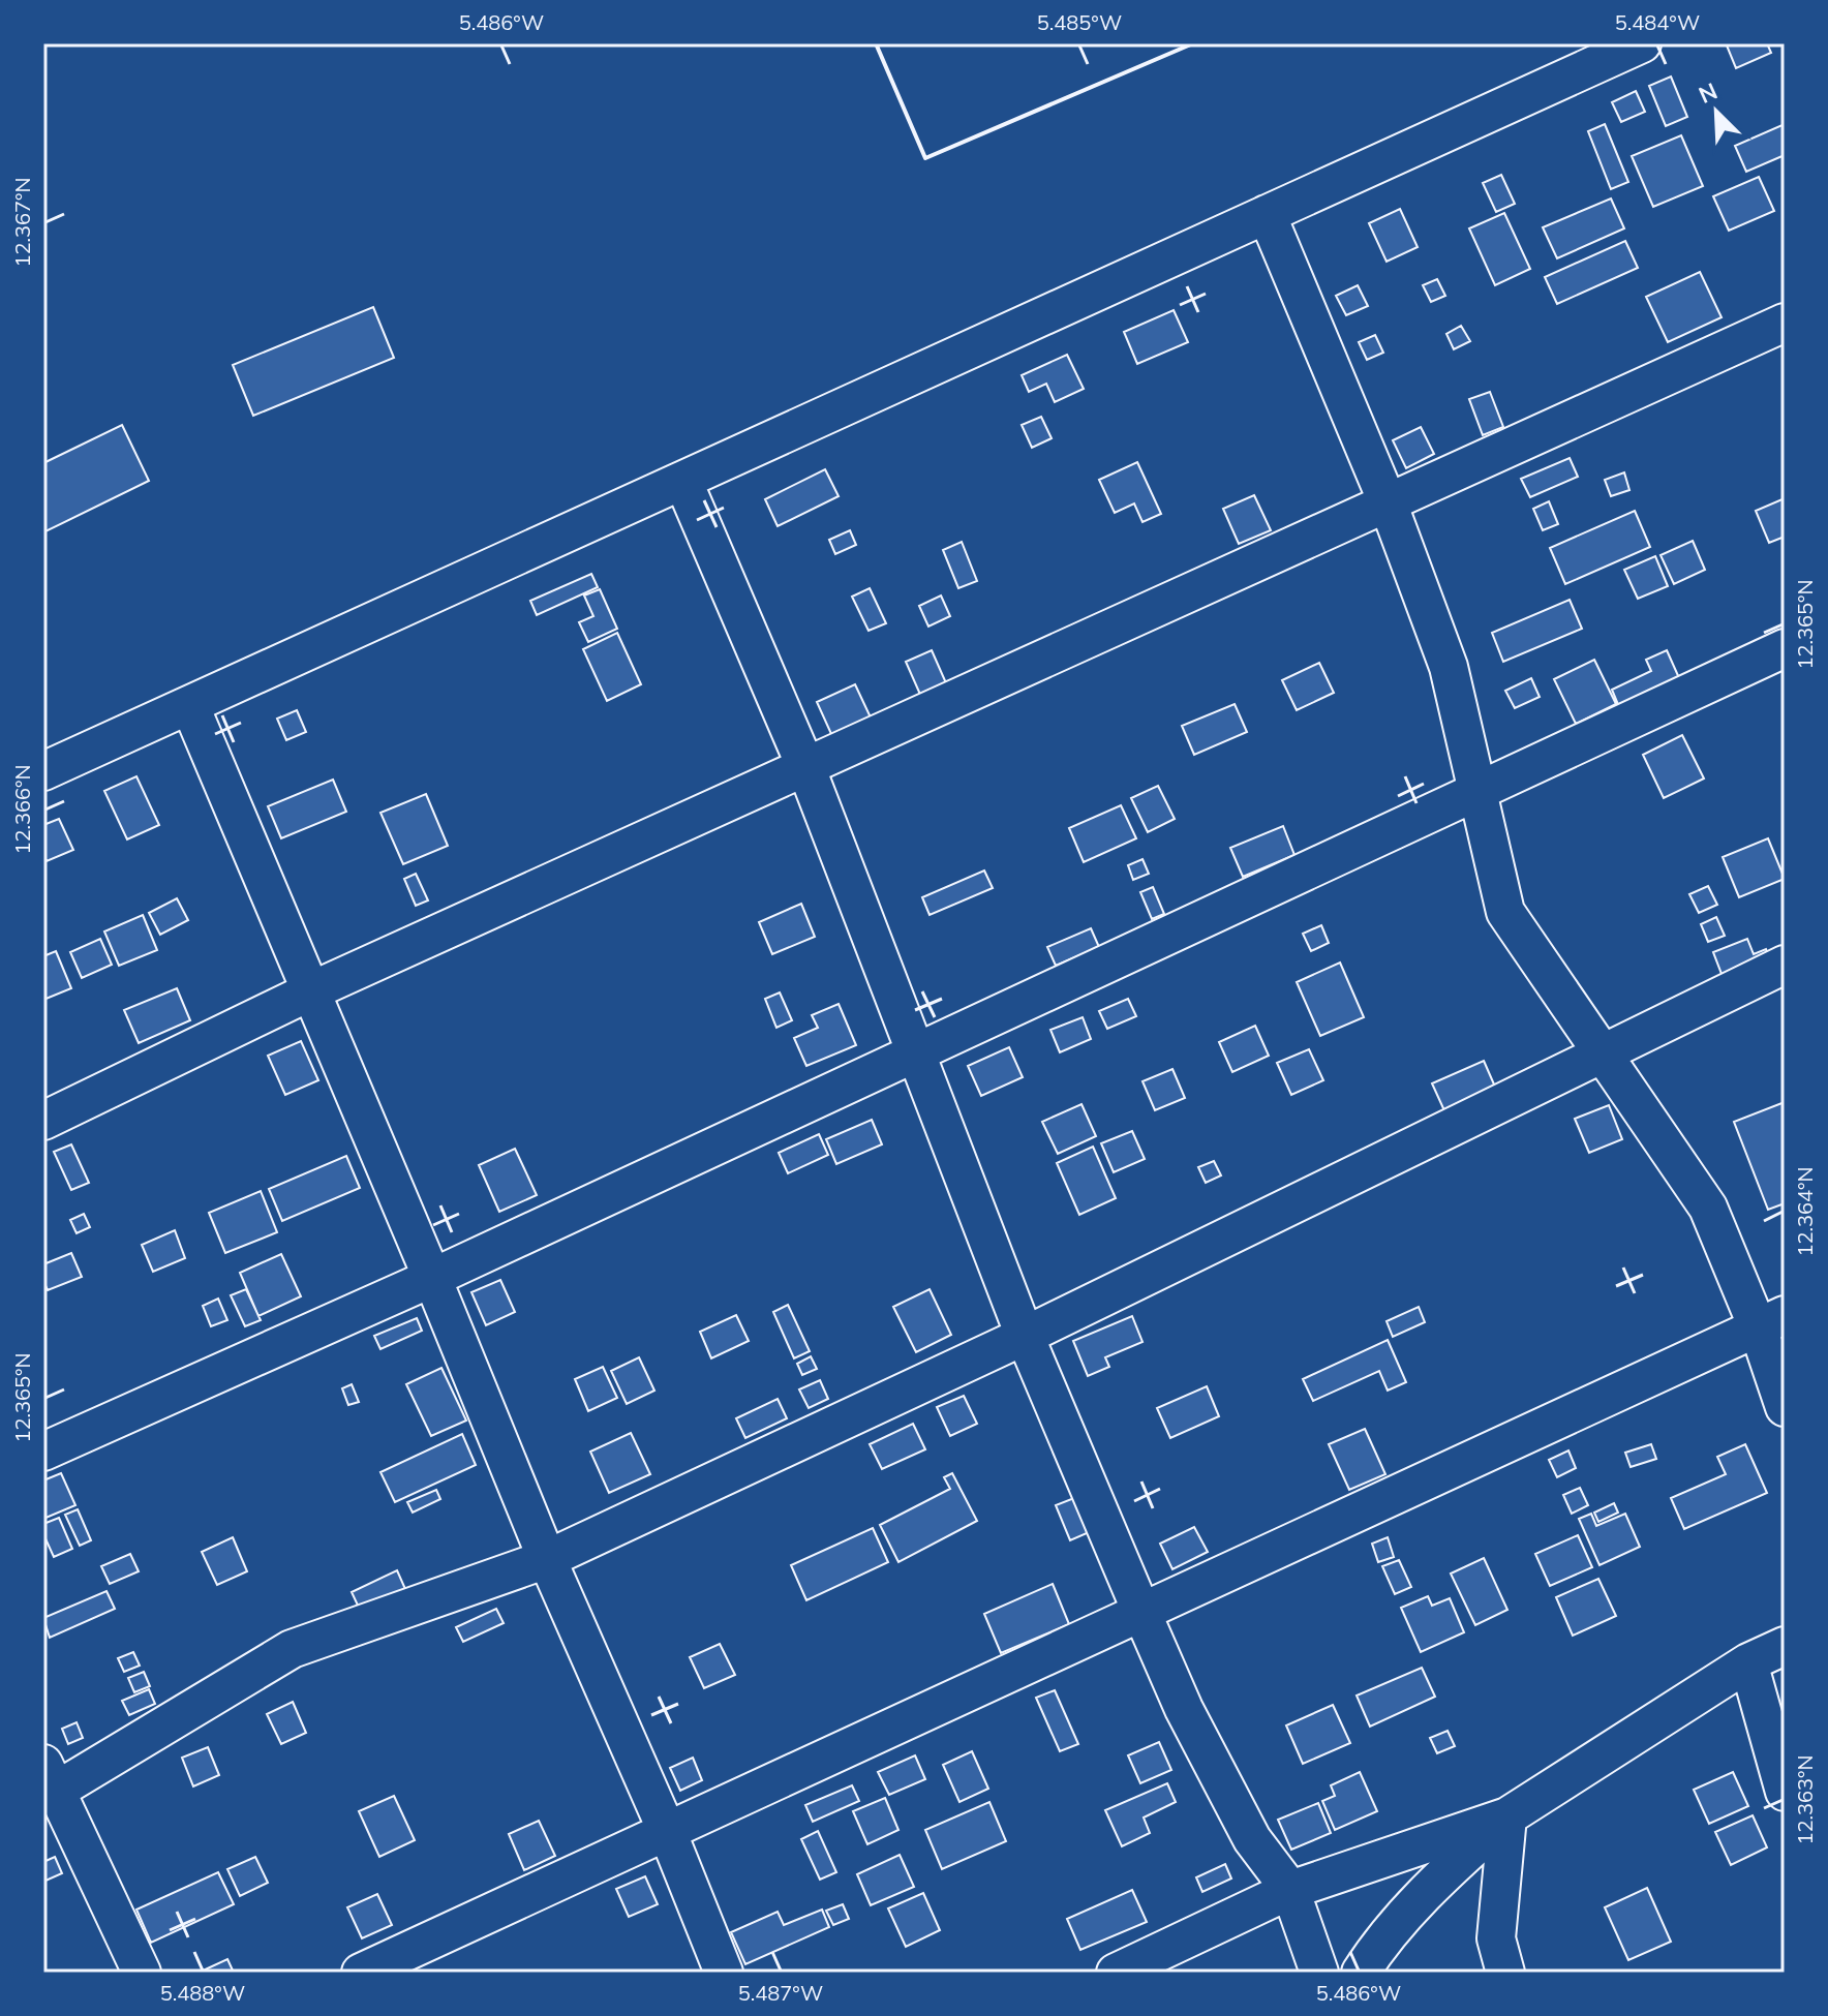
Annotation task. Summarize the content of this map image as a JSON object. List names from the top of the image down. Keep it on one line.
{"north":"top left","coordinates":["5.486°W","5.485°W","5.484°W","12.367°N","12.365°N","12.366°N","12.364°N","12.363°N","5.488°W","5.487°W"]}
